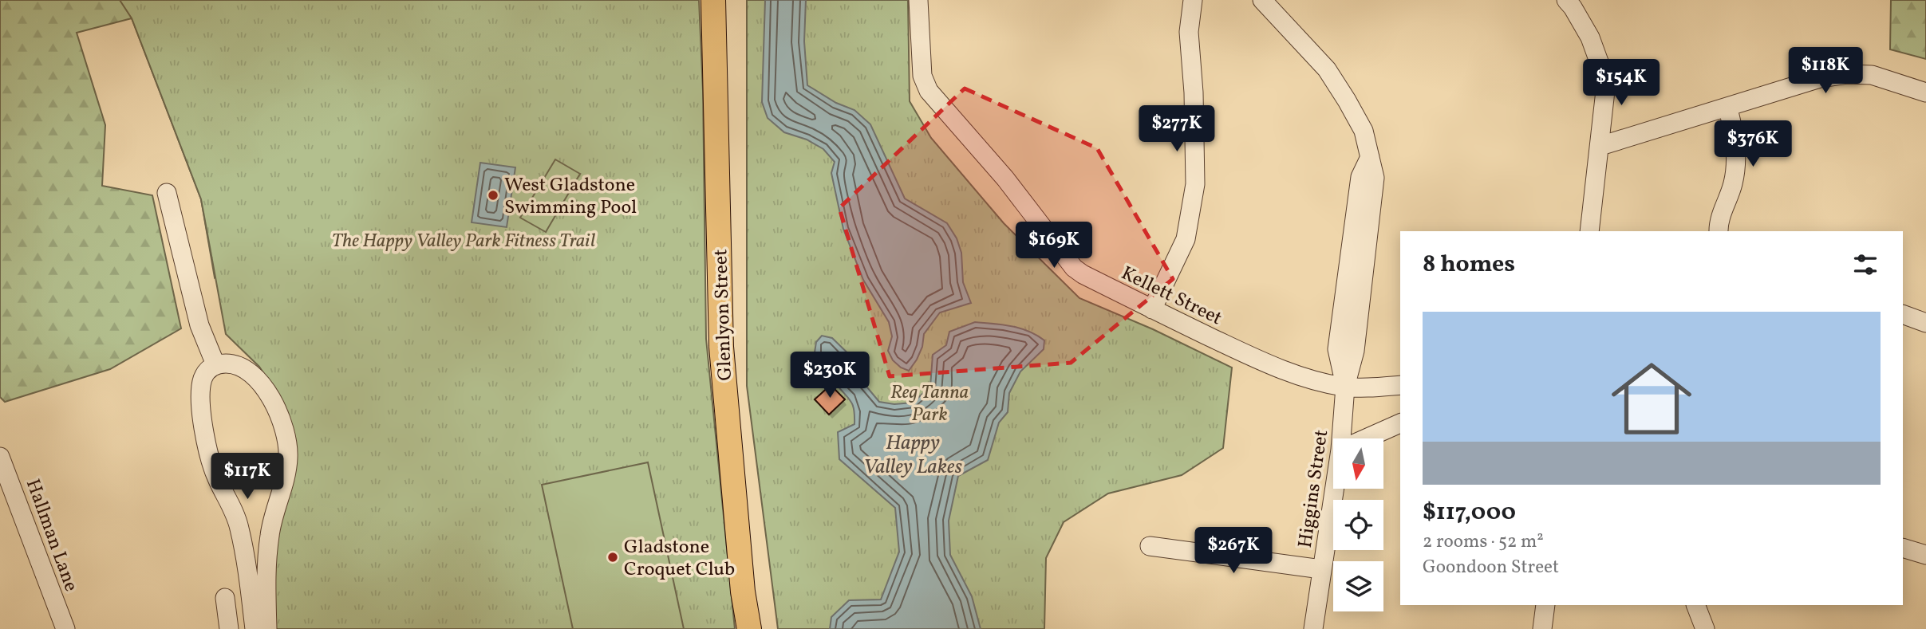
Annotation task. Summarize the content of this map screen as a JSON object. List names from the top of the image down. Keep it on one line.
{"streets":{"main road":["Glenlyon Street"],"street":["Kellett Street","Higgins Street","Hallman Lane"]},"crossings":[["Kellett Street","Higgins Street"]],"water":["Happy Valley Lakes"],"parks":["The Happy Valley Park Fitness Trail","Reg Tanna Park"],"places":["West Gladstone Swimming Pool","Gladstone Croquet Club"],"north":"bottom","page":{"price":["$118K","$154K","$277K","$376K","$169K","$230K","$117K","$267K"],"heading":"8 homes","list":[{"name":"$117,000","note":"2 rooms · 52 m² · Goondoon Street"}]}}
